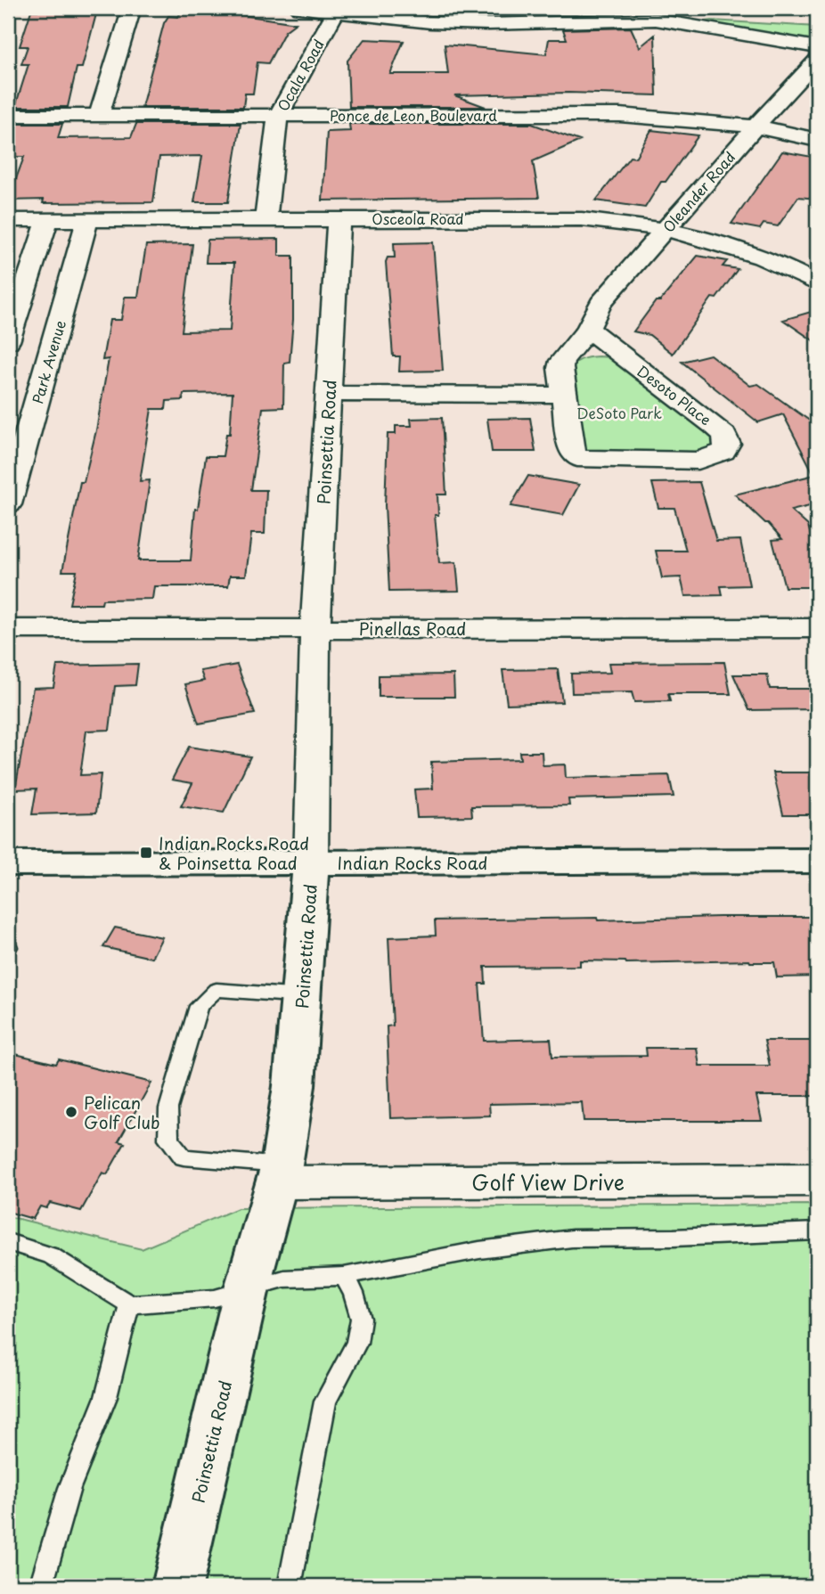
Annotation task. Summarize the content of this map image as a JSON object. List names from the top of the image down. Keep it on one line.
{"streets":{"street":["Ocala Road","Ponce de Leon Boulevard","Oleander Road","Osceola Road","Park Avenue","Desoto Place","Poinsettia Road","Pinellas Road","Indian Rocks Road","Golf View Drive"]},"crossings":[["Ocala Road","Ponce de Leon Boulevard"],["Ocala Road","Osceola Road"],["Ponce de Leon Boulevard","Oleander Road"],["Oleander Road","Osceola Road"],["Oleander Road","Desoto Place"],["Osceola Road","Park Avenue"],["Osceola Road","Poinsettia Road"],["Poinsettia Road","Pinellas Road"],["Poinsettia Road","Indian Rocks Road"],["Poinsettia Road","Golf View Drive"]],"parks":["DeSoto Park"],"places":{"transit":["Indian Rocks Road & Poinsetta Road"],"other":["Pelican Golf Club"]}}
